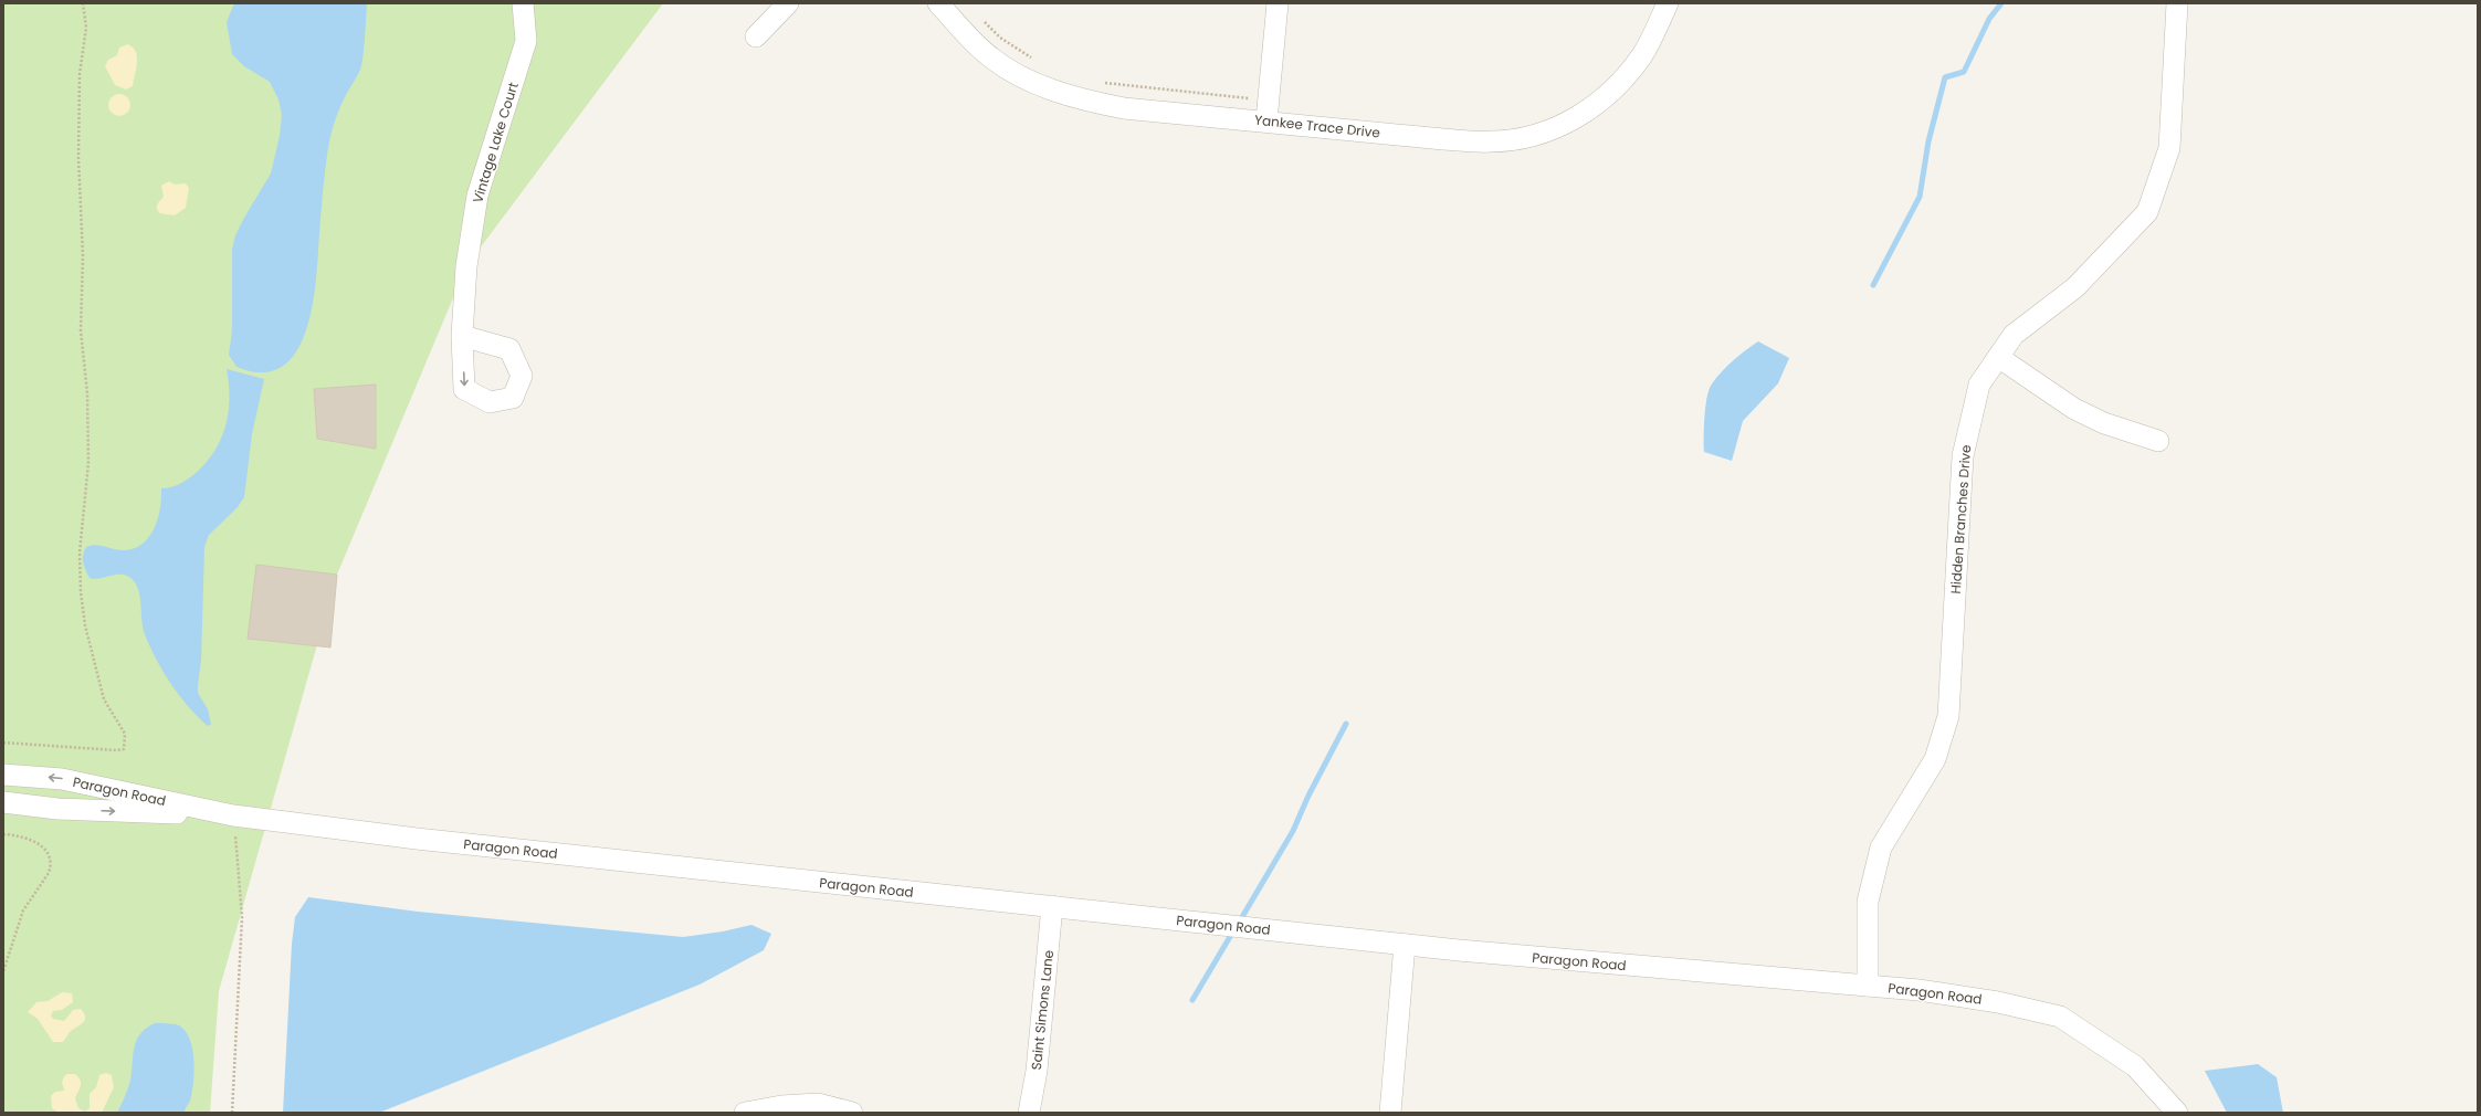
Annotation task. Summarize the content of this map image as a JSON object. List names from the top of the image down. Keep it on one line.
{"streets":{"street":["Yankee Trace Drive","Vintage Lake Court","Hidden Branches Drive","Paragon Road","Saint Simons Lane"]},"crossings":[["Hidden Branches Drive","Paragon Road"],["Paragon Road","Saint Simons Lane"]]}
